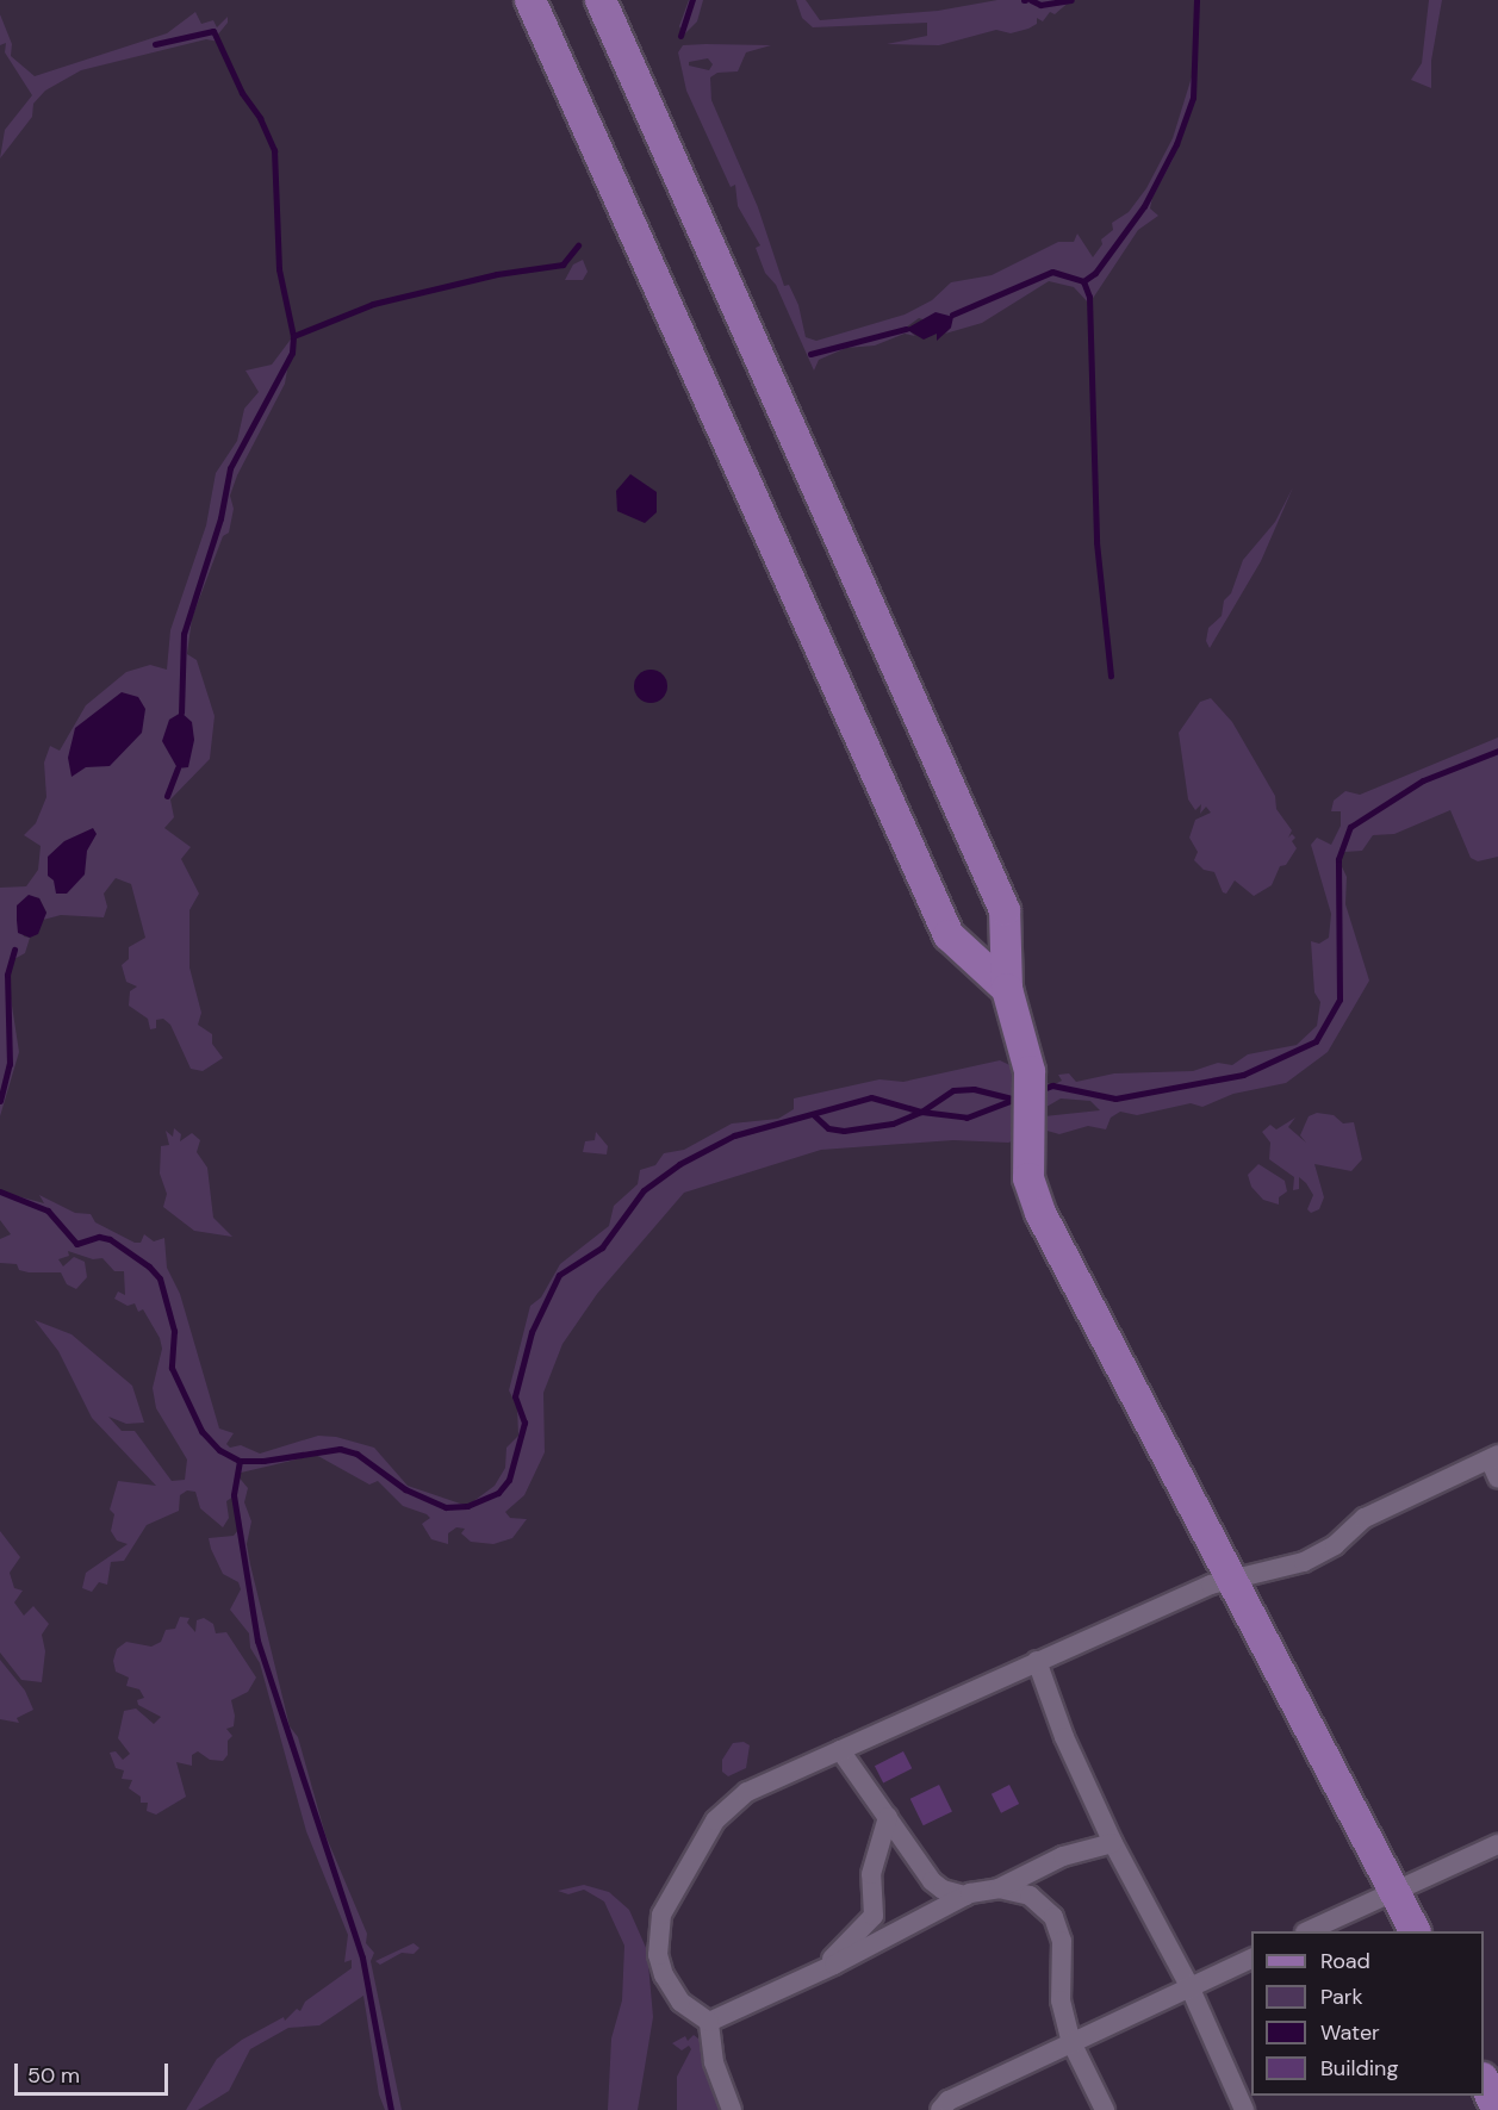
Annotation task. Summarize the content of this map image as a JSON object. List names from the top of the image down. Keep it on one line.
{"legend":["Road","Park","Water","Building"],"scale_bar":"50 m"}
